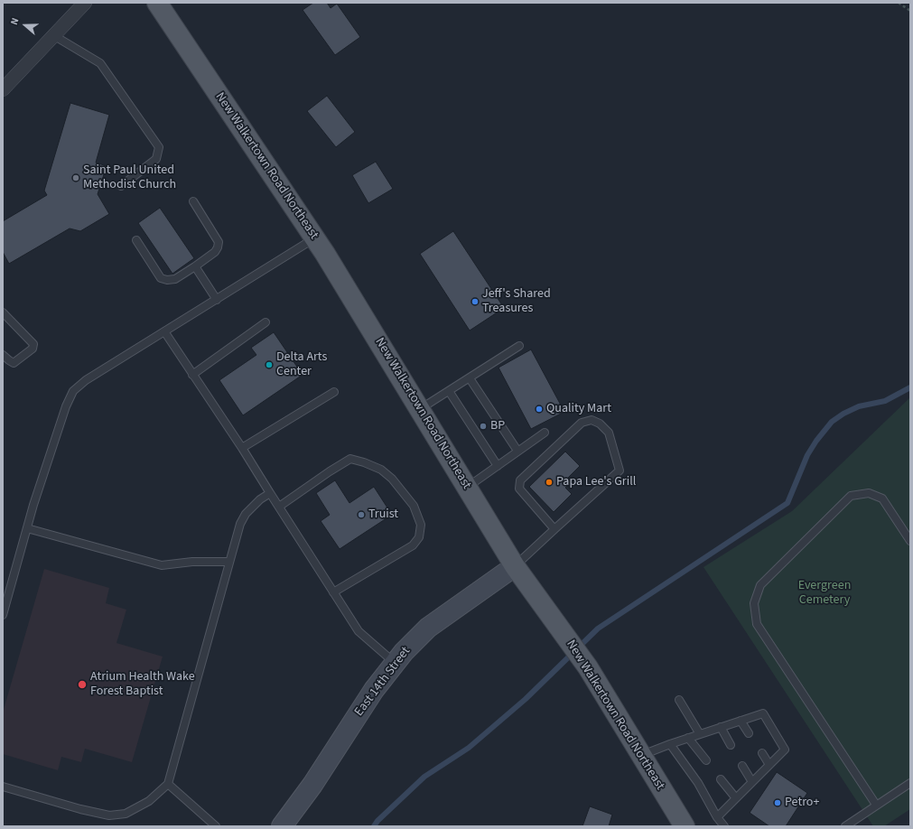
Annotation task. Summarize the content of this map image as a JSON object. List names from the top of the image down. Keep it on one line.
{"streets":{"main road":["New Walkertown Road Northeast","East 14th Street"]},"crossings":[["New Walkertown Road Northeast","East 14th Street"]],"parks":["Evergreen Cemetery"],"places":["Saint Paul United Methodist Church","Jeff's Shared Treasures","Delta Arts Center","Quality Mart","BP","Papa Lee's Grill","Truist","Atrium Health Wake Forest Baptist","Petro+"],"north":"left"}
